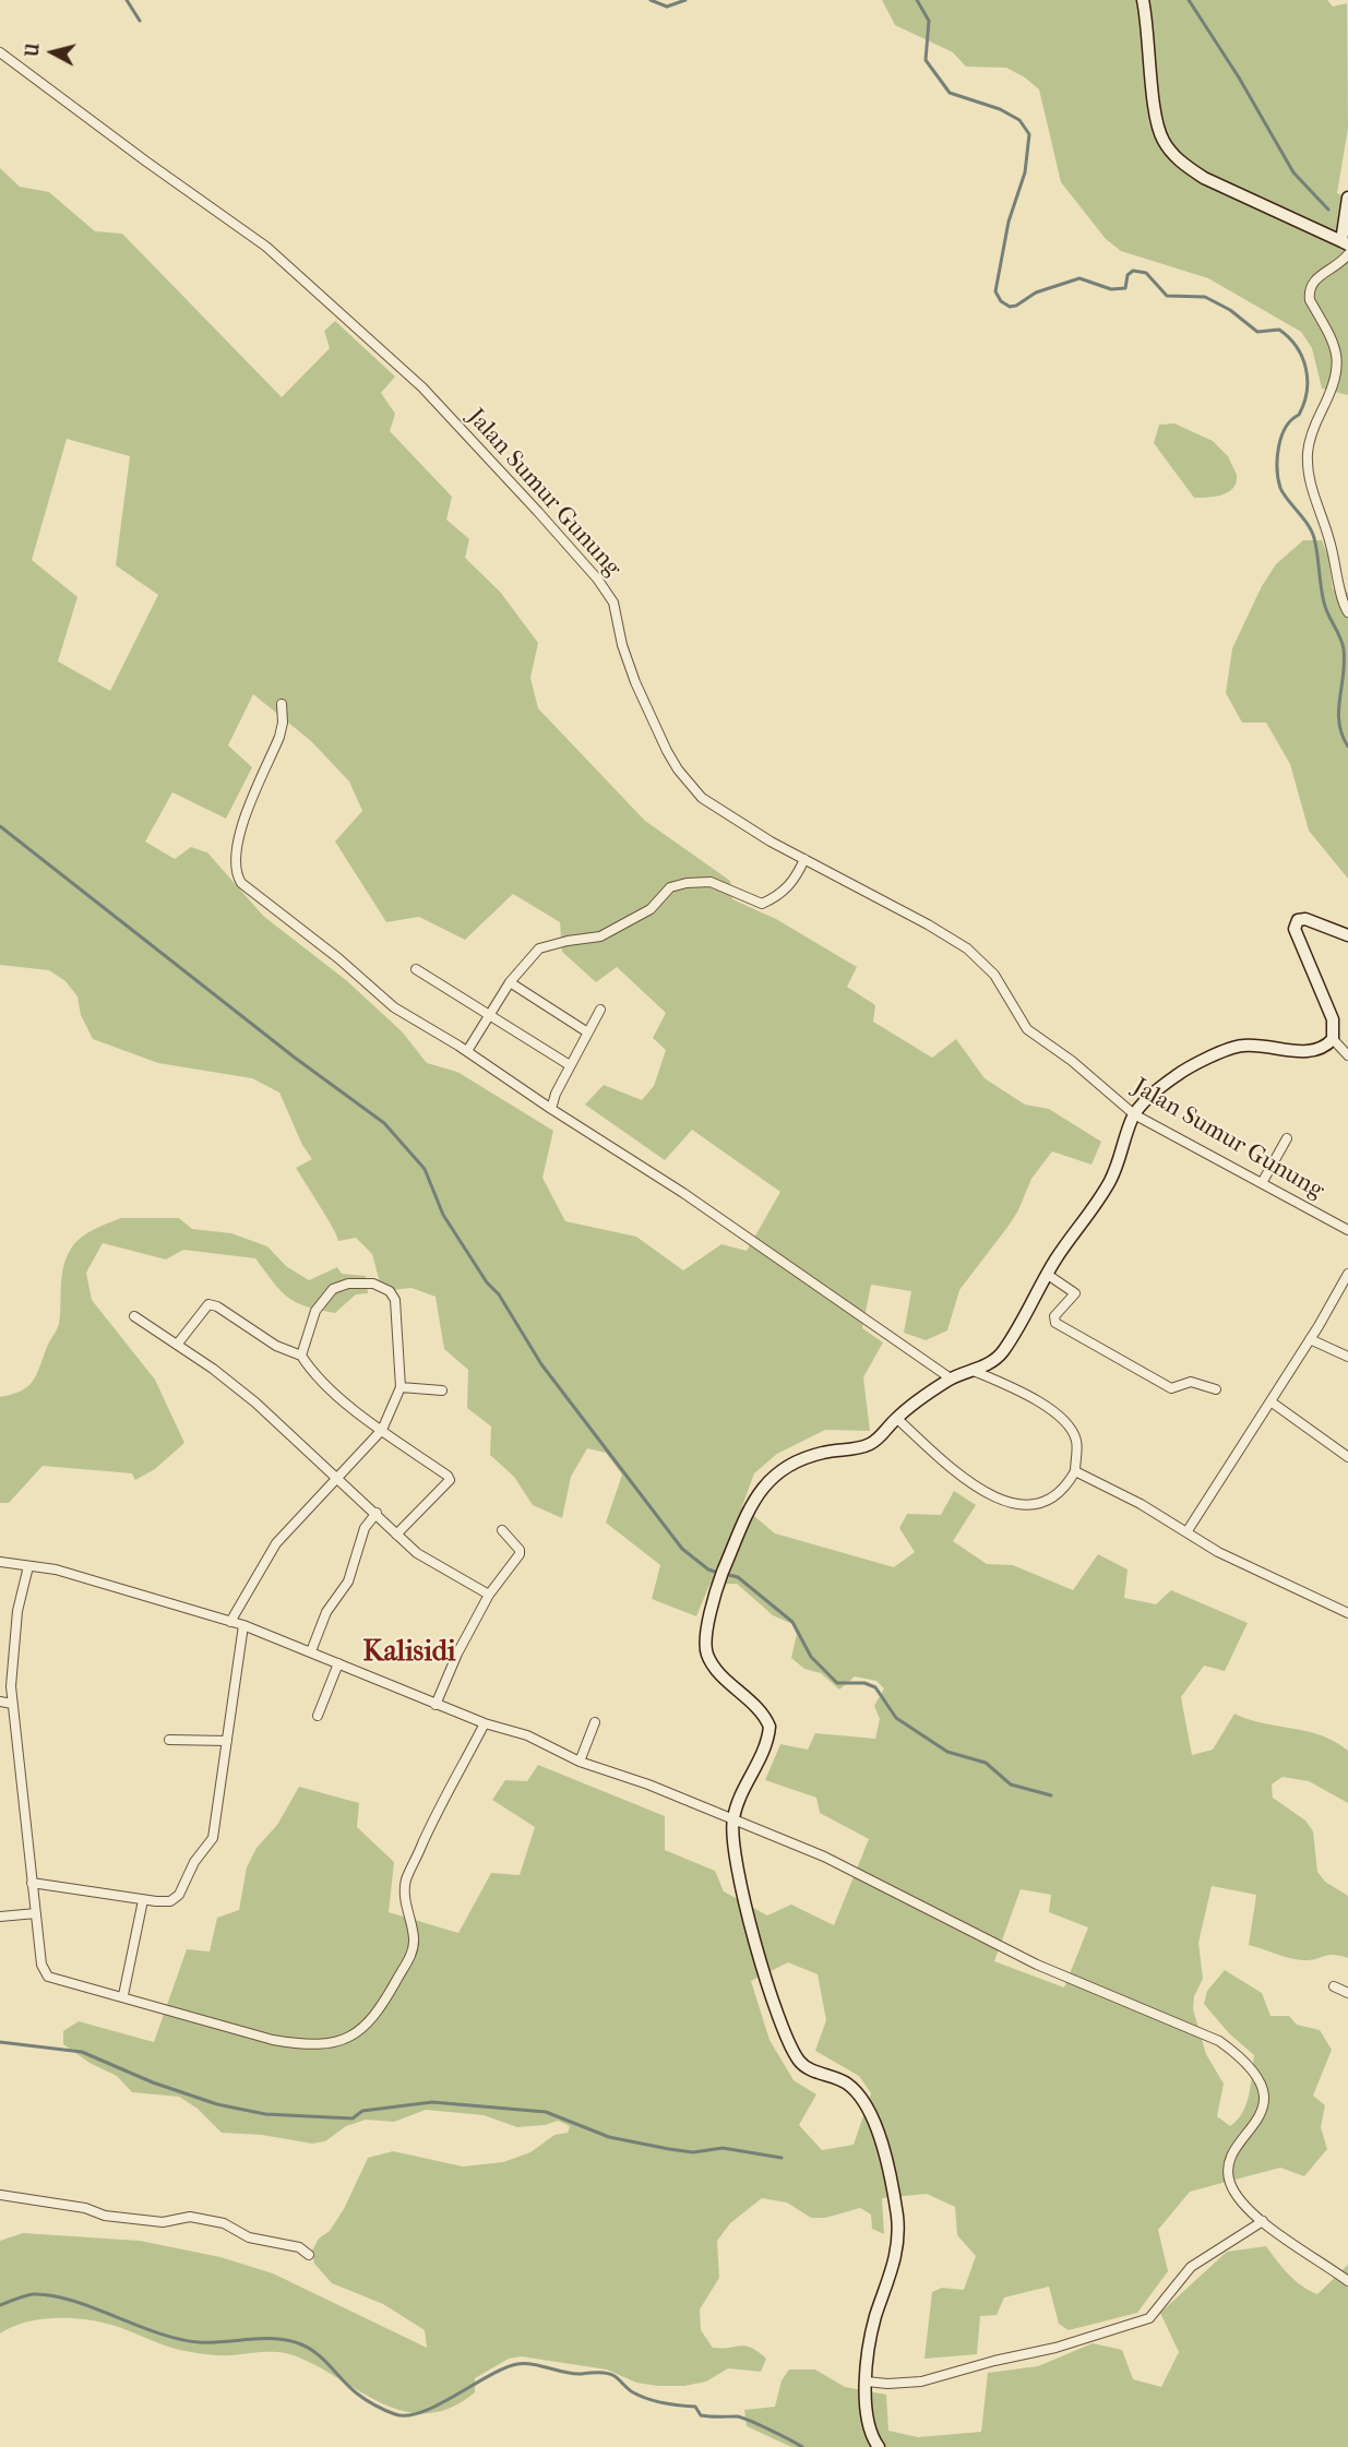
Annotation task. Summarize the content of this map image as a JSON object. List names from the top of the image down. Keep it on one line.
{"streets":{"street":["Jalan Sumur Gunung"]},"districts":["Kalisidi"],"north":"left"}
